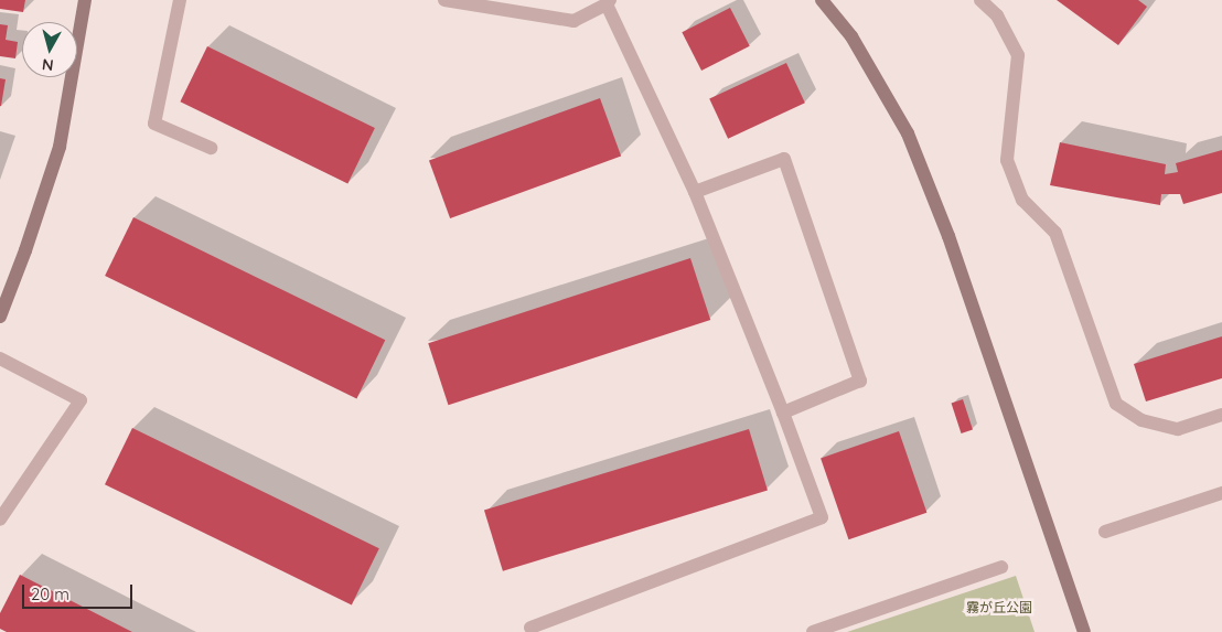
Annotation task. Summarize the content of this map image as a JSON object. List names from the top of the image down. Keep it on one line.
{"parks":["霧が丘公園"],"scale_bar":"20 m","north":"bottom"}
